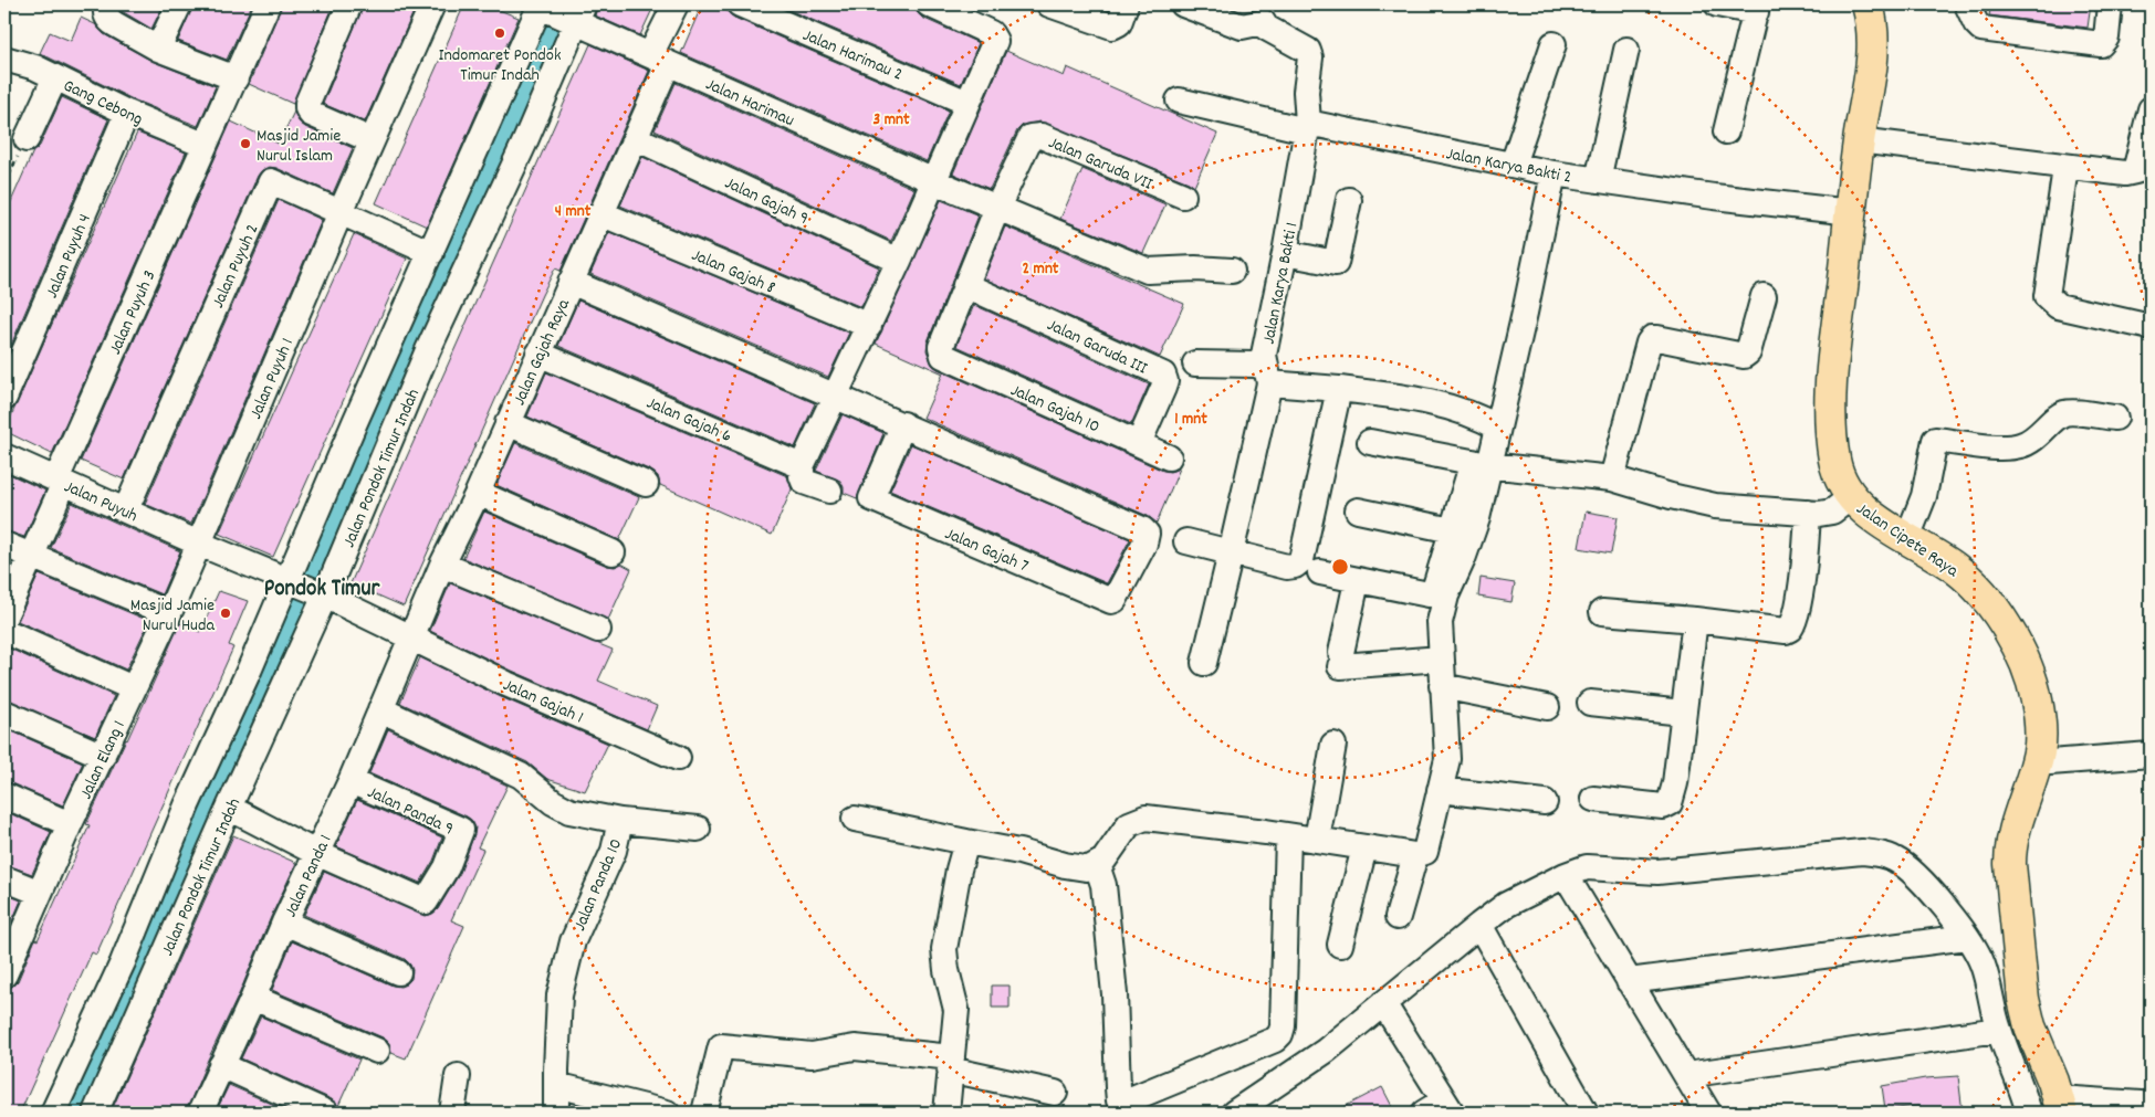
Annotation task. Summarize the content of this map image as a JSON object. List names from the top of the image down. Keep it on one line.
{"streets":{"main road":["Jalan Cipete Raya"],"street":["Jalan Harimau 2","Gang Cebong","Jalan Harimau","Jalan Garuda VII","Jalan Karya Bakti 2","Jalan Gajah 9","Jalan Puyuh 4","Jalan Puyuh 2","Jalan Gajah 8","Jalan Karya Bakti 1","Jalan Puyuh 3","Jalan Garuda III","Jalan Gajah Raya","Jalan Puyuh 1","Jalan Gajah 10","Jalan Gajah 6","Jalan Pondok Timur Indah","Jalan Puyuh","Jalan Gajah 7","Jalan Gajah 1","Jalan Elang 1","Jalan Panda 9","Jalan Panda 1","Jalan Panda 10"]},"crossings":[["Gang Cebong","Jalan Puyuh 4"],["Gang Cebong","Jalan Puyuh 3"],["Jalan Harimau","Jalan Garuda VII"],["Jalan Harimau","Jalan Gajah Raya"],["Jalan Harimau","Jalan Pondok Timur Indah"],["Jalan Garuda VII","Jalan Garuda III"],["Jalan Garuda VII","Jalan Gajah 10"],["Jalan Karya Bakti 2","Jalan Karya Bakti 1"],["Jalan Karya Bakti 2","Jalan Cipete Raya"],["Jalan Gajah 9","Jalan Gajah Raya"],["Jalan Puyuh 2","Jalan Puyuh 1"],["Jalan Puyuh 2","Jalan Pondok Timur Indah"],["Jalan Puyuh 2","Jalan Puyuh"],["Jalan Gajah 8","Jalan Gajah Raya"],["Jalan Puyuh 3","Jalan Puyuh"],["Jalan Garuda III","Jalan Gajah 10"],["Jalan Gajah Raya","Jalan Gajah 6"],["Jalan Gajah Raya","Jalan Gajah 1"],["Jalan Gajah Raya","Jalan Panda 1"],["Jalan Puyuh 1","Jalan Puyuh"],["Jalan Puyuh 1","Jalan Elang 1"],["Jalan Pondok Timur Indah","Jalan Puyuh"],["Jalan Pondok Timur Indah","Jalan Gajah 1"],["Jalan Puyuh","Jalan Gajah 1"],["Jalan Puyuh","Jalan Elang 1"],["Jalan Gajah 1","Jalan Panda 1"],["Jalan Panda 9","Jalan Panda 1"],["Jalan Panda 1","Jalan Panda 10"]],"districts":["Pondok Timur"],"places":["Indomaret Pondok Timur Indah","Masjid Jamie Nurul Islam","Masjid Jamie Nurul Huda"],"rings":["3 mnt","4 mnt","2 mnt","1 mnt"]}
